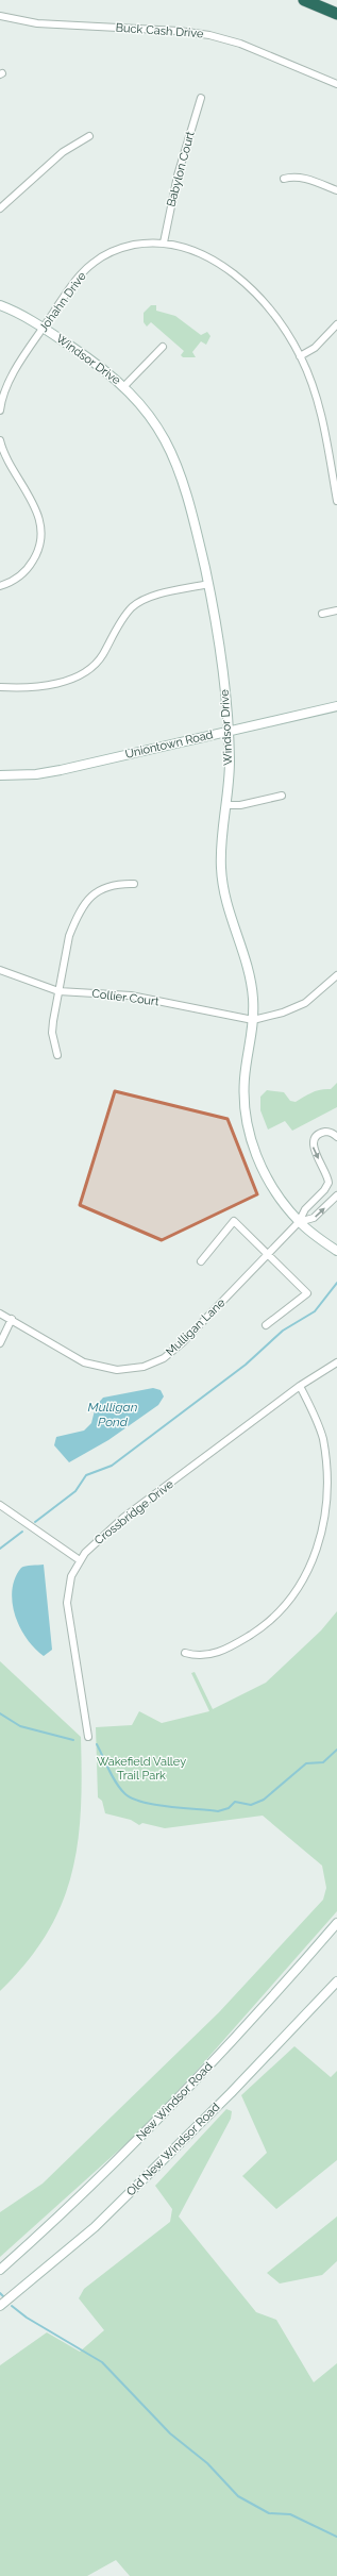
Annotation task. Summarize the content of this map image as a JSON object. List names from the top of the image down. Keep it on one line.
{"streets":{"street":["Buck Cash Drive","Babylon Court","Johahn Drive","Windsor Drive","Uniontown Road","Collier Court","Mulligan Lane","Crossbridge Drive","New Windsor Road","Old New Windsor Road"]},"crossings":[["Babylon Court","Johahn Drive"],["Johahn Drive","Windsor Drive"],["Windsor Drive","Uniontown Road"],["Windsor Drive","Collier Court"],["Windsor Drive","Mulligan Lane"]],"water":["Mulligan Pond"],"parks":["Wakefield Valley Trail Park"]}
